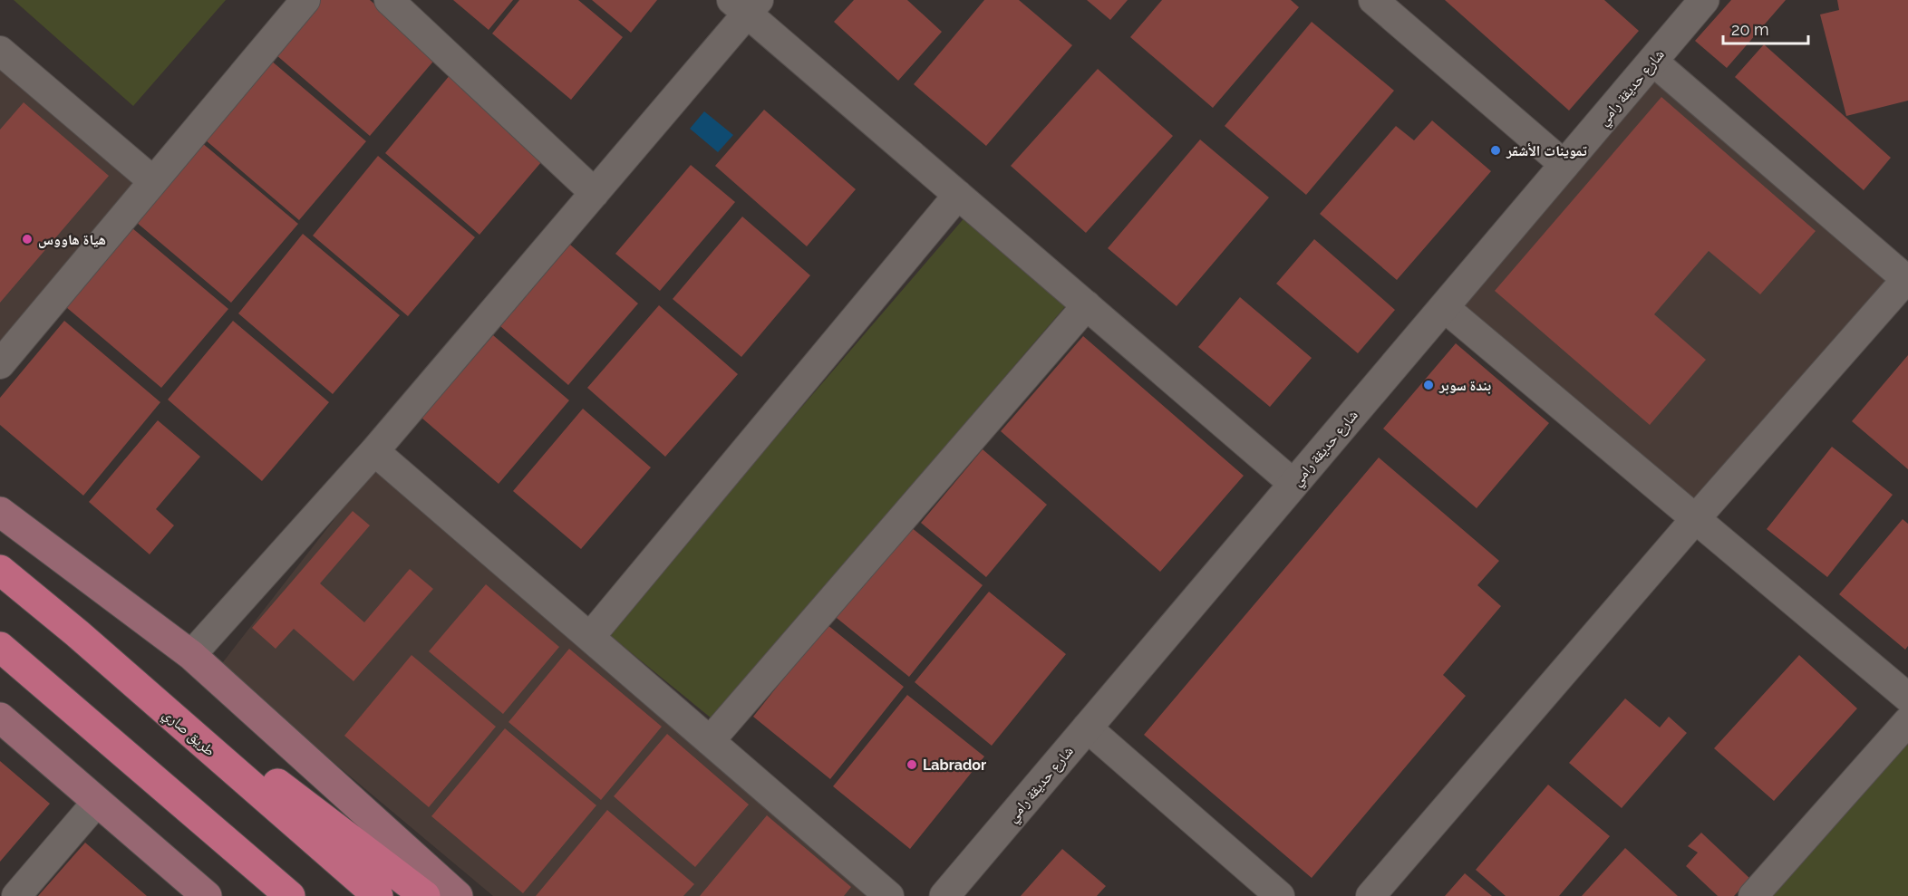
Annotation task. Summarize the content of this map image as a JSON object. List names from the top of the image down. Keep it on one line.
{"streets":{"main road":["طريق صاري"],"street":["شارع حديقة رامي"]},"places":["تموينات الأشقر","هياة هاووس","بندة سوبر","Labrador"],"scale_bar":"20 m"}
